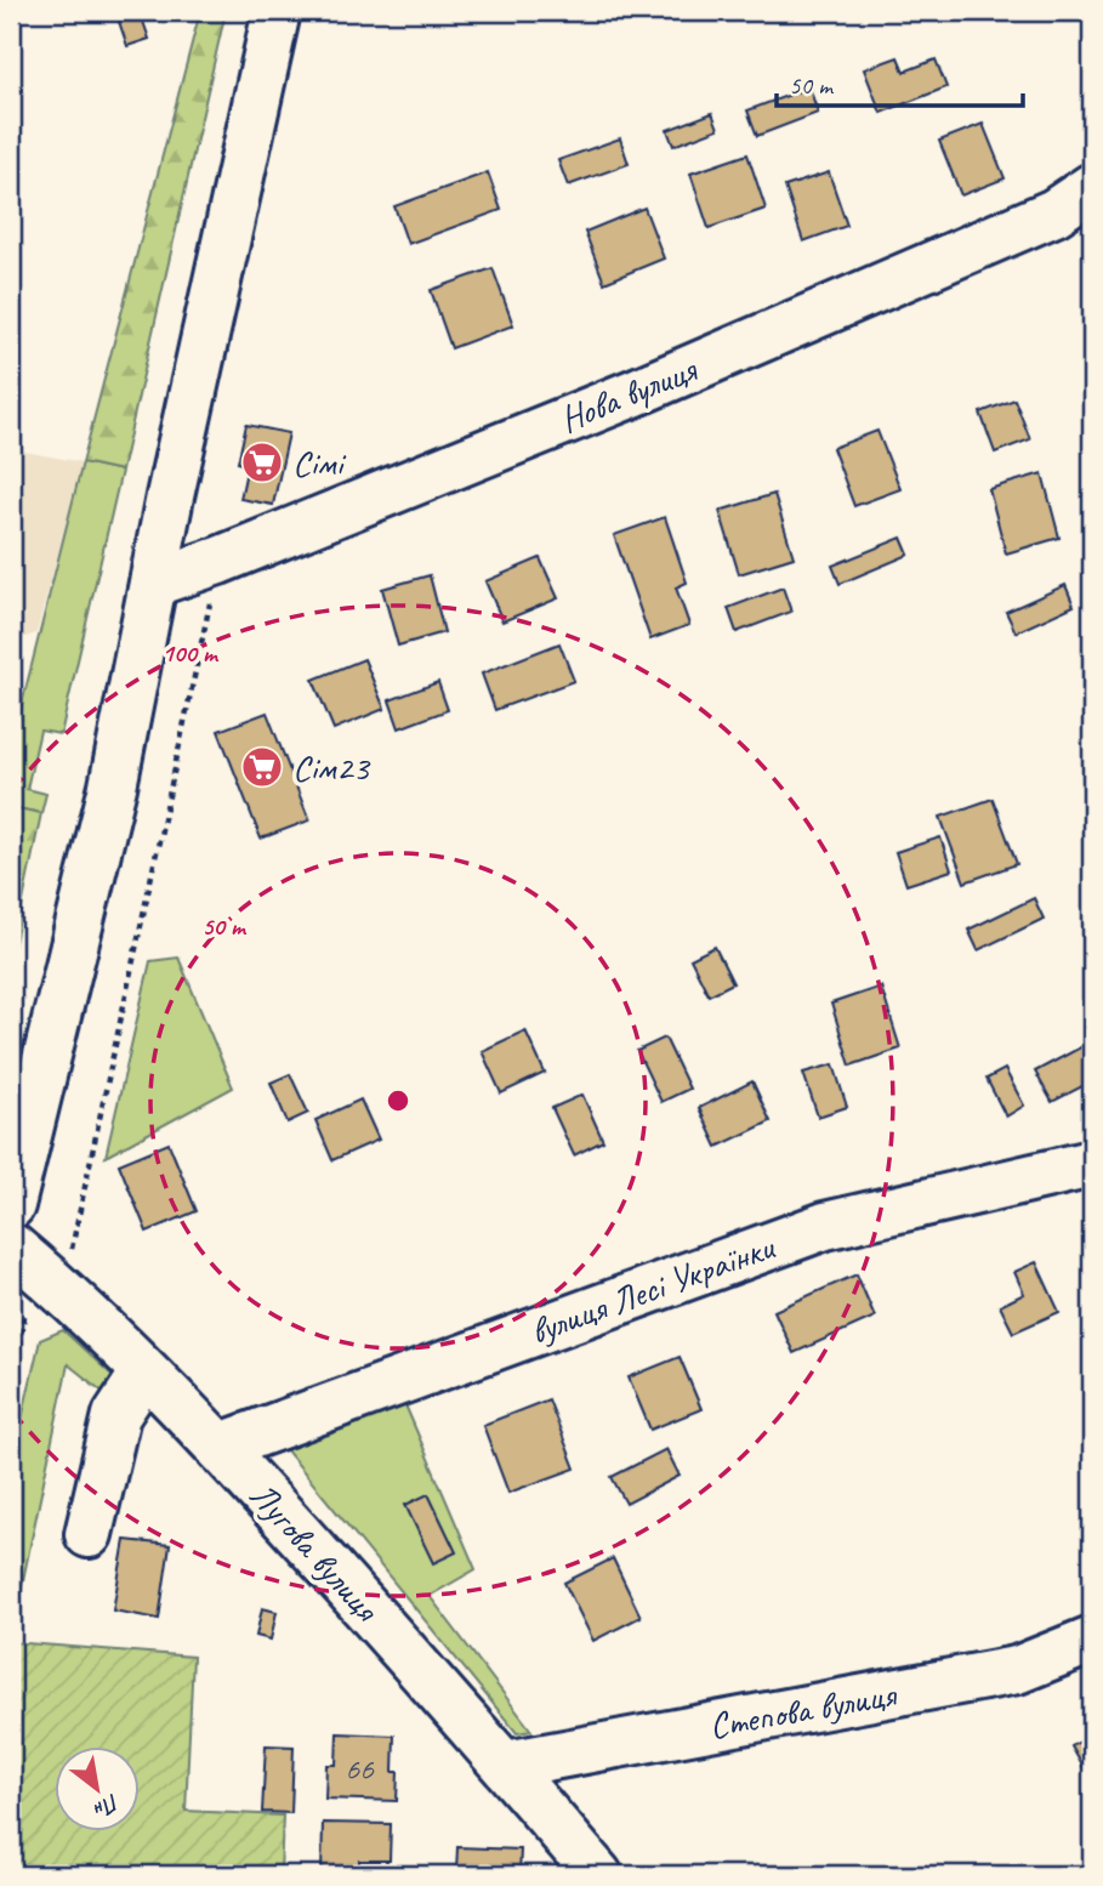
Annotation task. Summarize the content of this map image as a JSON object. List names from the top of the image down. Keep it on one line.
{"streets":{"street":["Нова вулиця","вулиця Лесі Українки","Лугова вулиця","Степова вулиця"]},"crossings":[["вулиця Лесі Українки","Лугова вулиця"],["Лугова вулиця","Степова вулиця"]],"places":{"supermarket":["Сімі","Сім23"]},"house_numbers":["66"],"scale_bar":"50 m","north":"bottom right","rings":["100 m","50 m"]}
